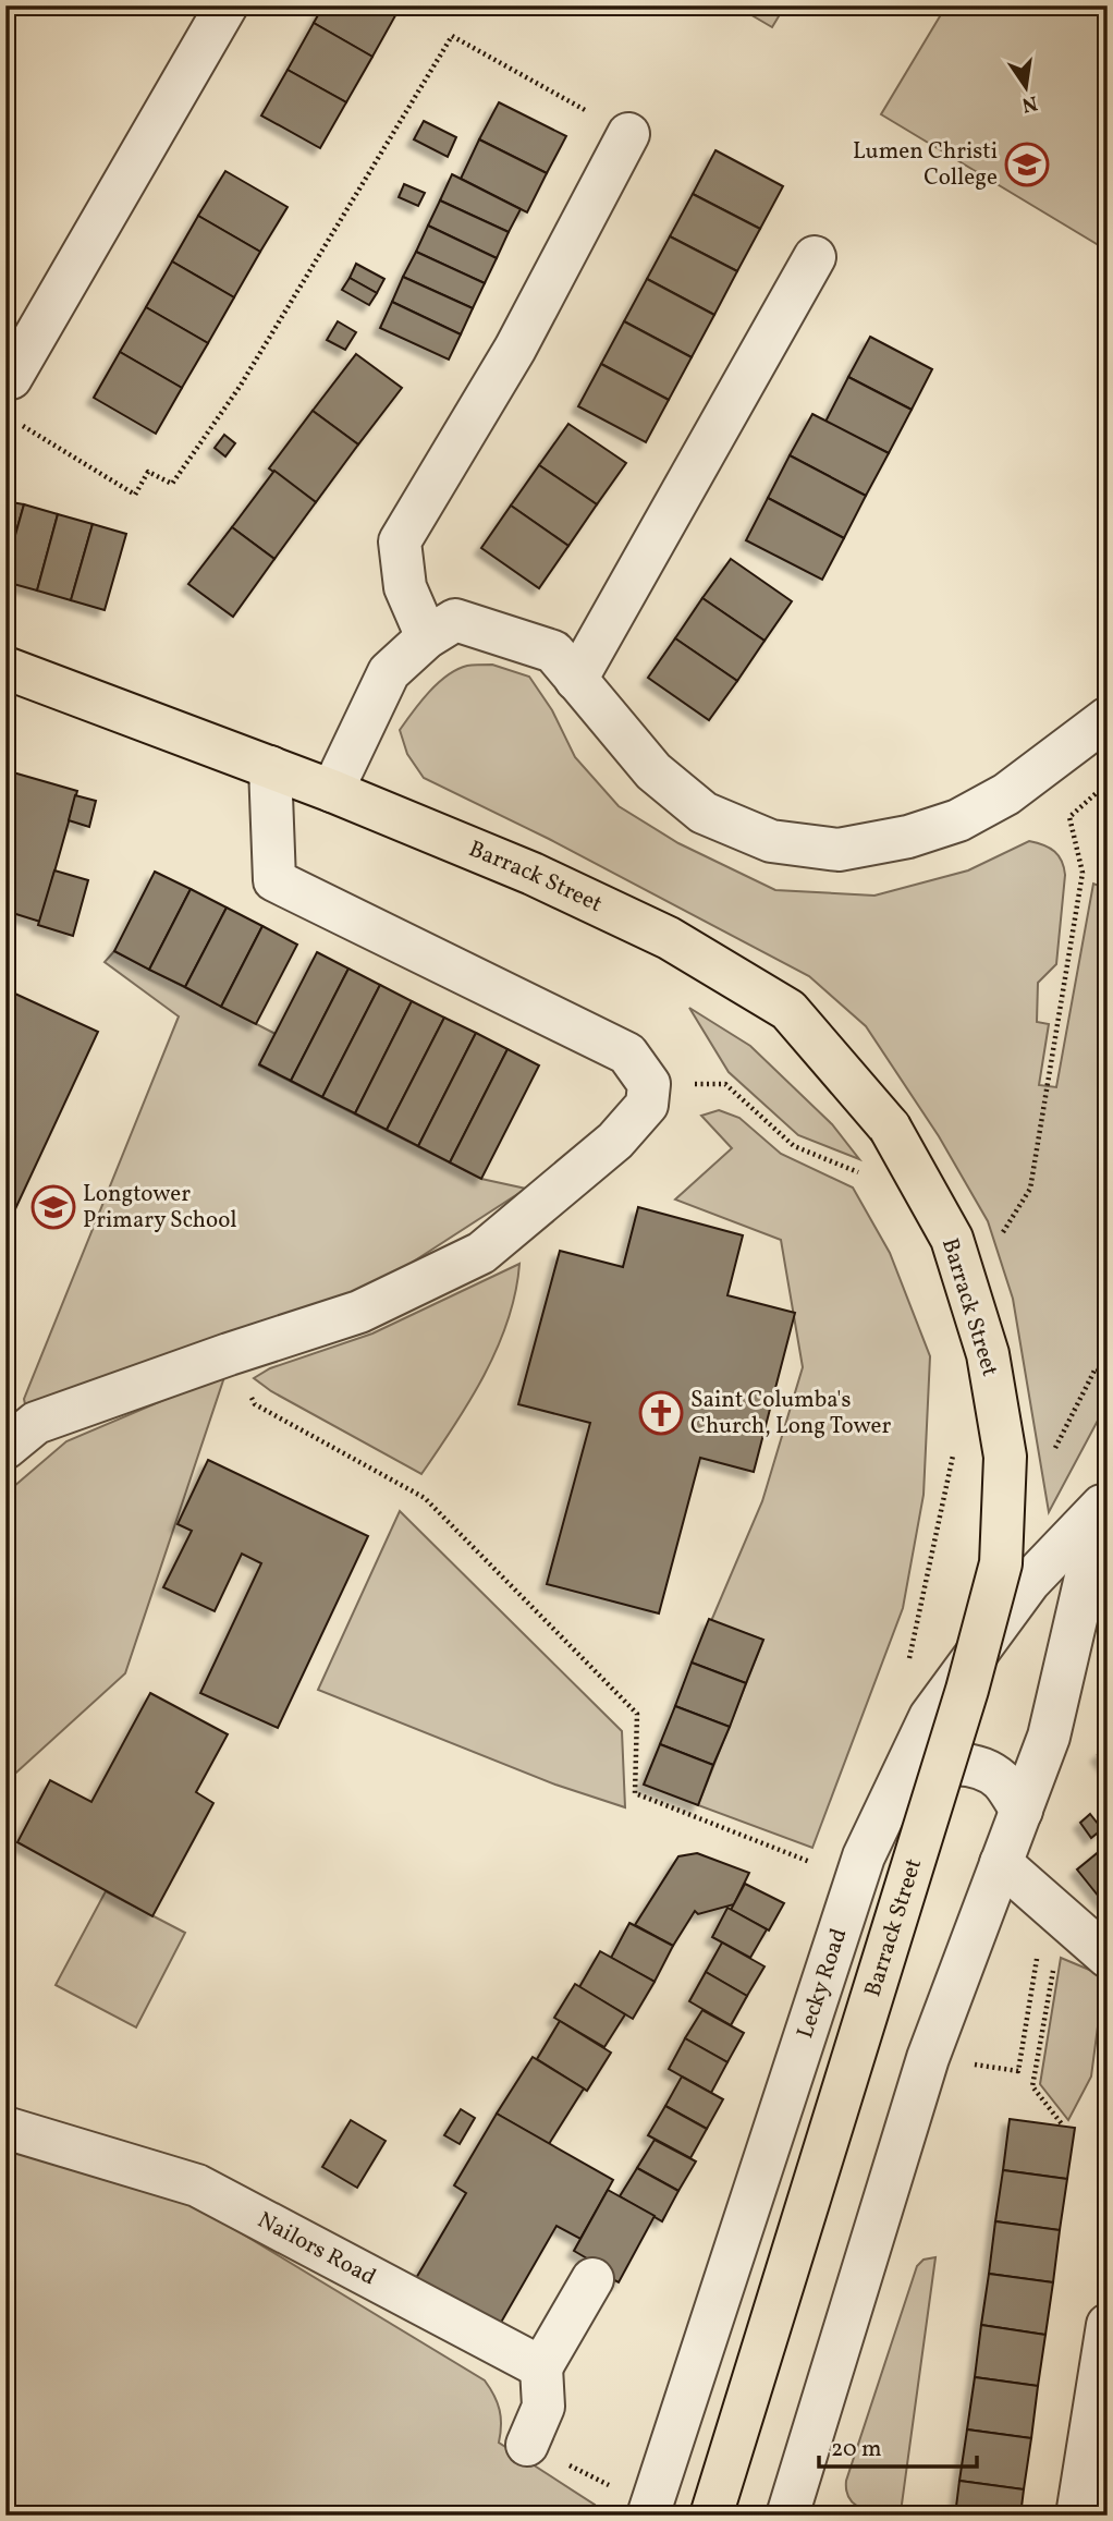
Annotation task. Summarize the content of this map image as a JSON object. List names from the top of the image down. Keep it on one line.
{"streets":{"main road":["Barrack Street"],"street":["Lecky Road","Nailors Road"]},"places":{"school or university":["Lumen Christi College","Longtower Primary School"],"church":["Saint Columba's Church, Long Tower"]},"scale_bar":"20 m","north":"bottom"}
